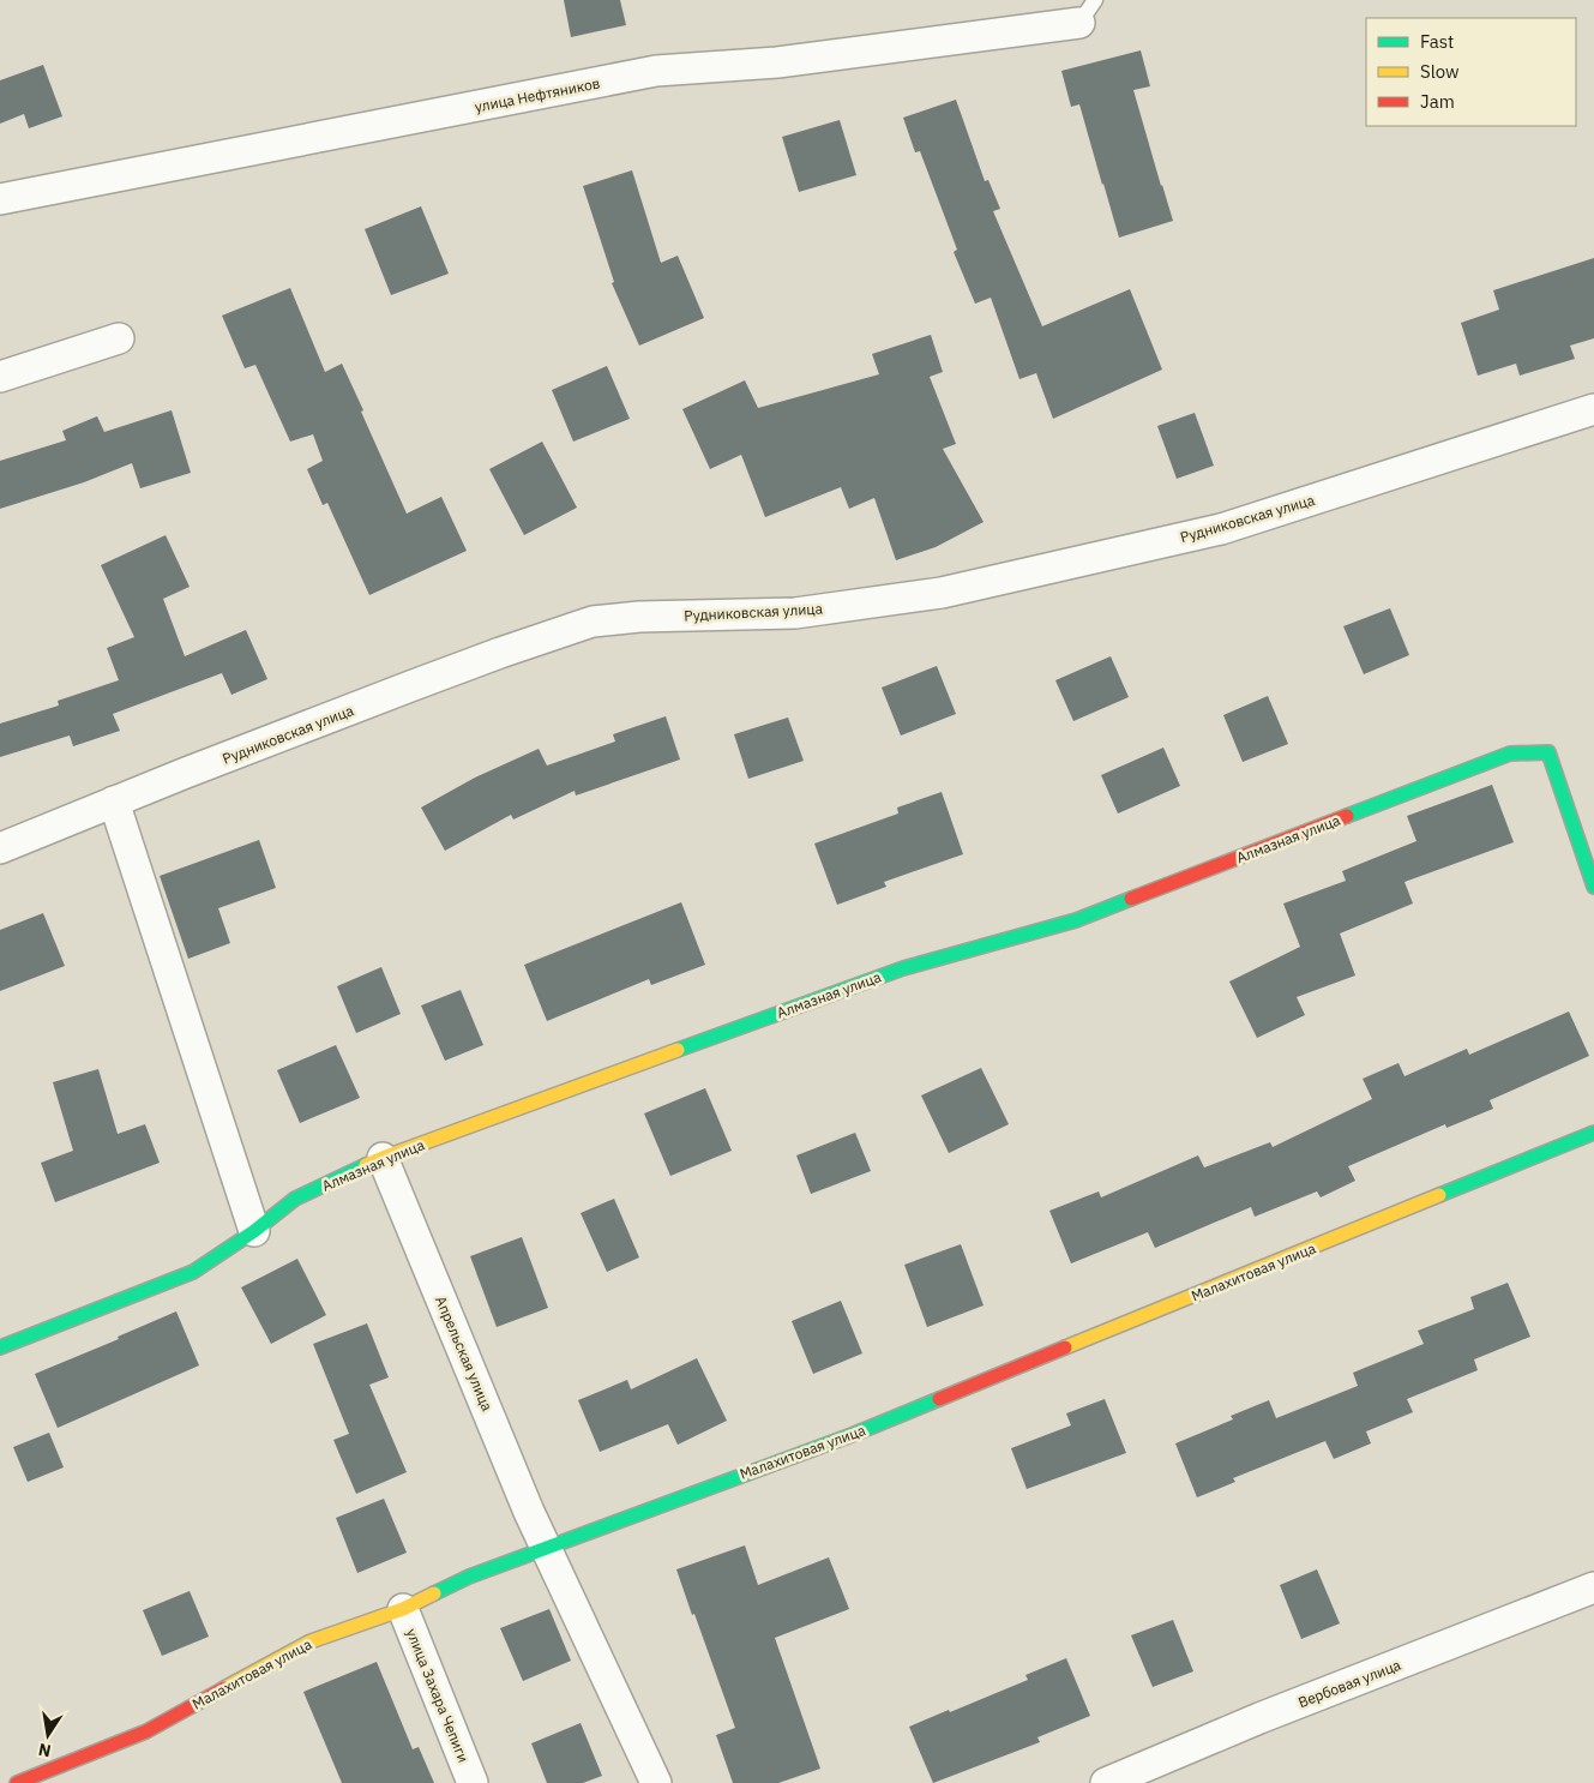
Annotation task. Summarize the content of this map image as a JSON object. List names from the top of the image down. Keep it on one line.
{"streets":{"street":["улица Нефтяников","Рудниковская улица","Алмазная улица","Малахитовая улица","Апрельская улица","Вербовая улица","улица Захара Чепиги"]},"crossings":[["Алмазная улица","Апрельская улица"],["Малахитовая улица","Апрельская улица"],["Малахитовая улица","улица Захара Чепиги"]],"legend":["Fast","Slow","Jam"],"north":"bottom"}
